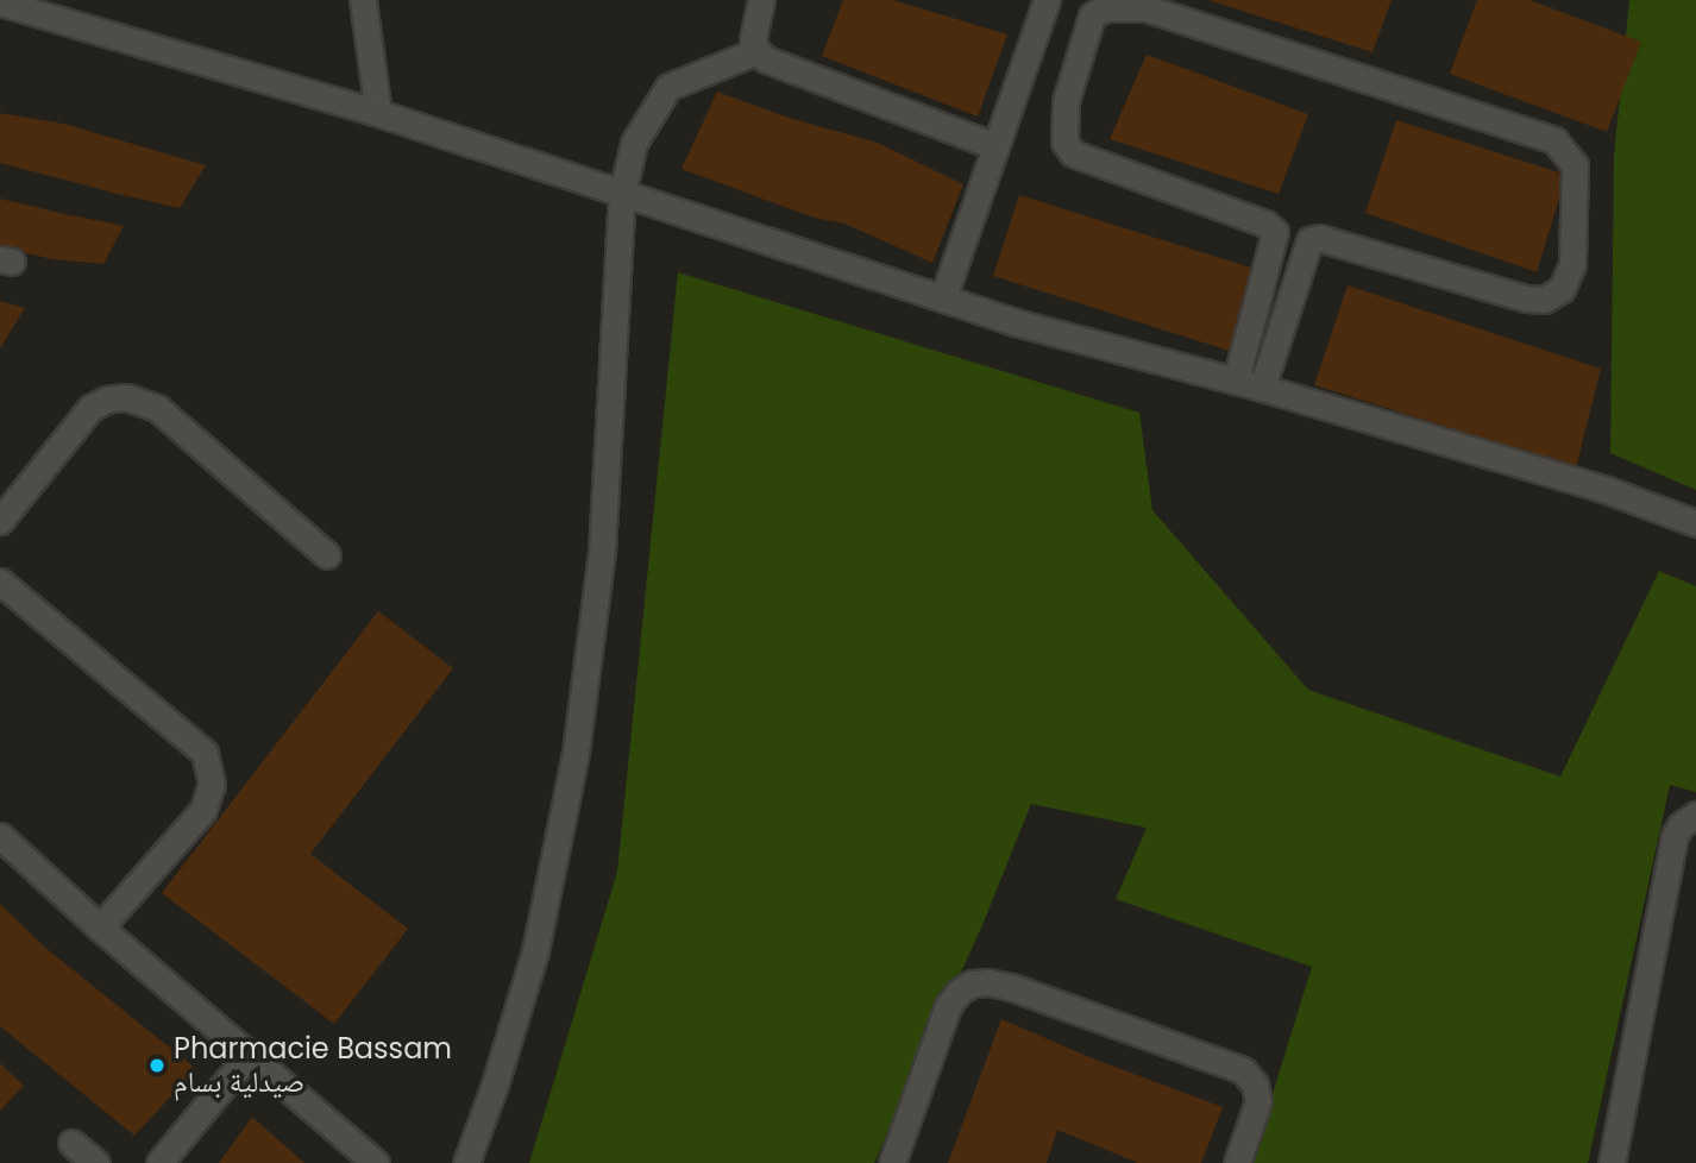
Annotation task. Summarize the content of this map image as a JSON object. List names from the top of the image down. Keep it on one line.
{"places":["Pharmacie Bassam صيدلية بسام"]}
